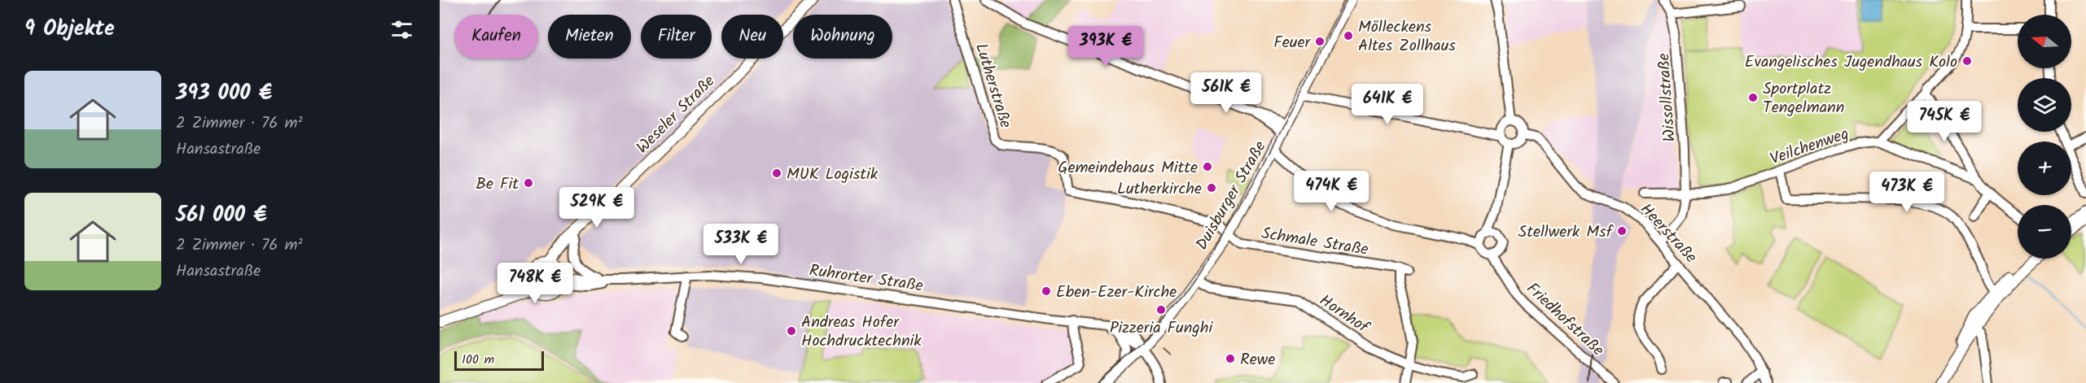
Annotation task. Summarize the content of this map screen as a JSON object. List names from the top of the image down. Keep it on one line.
{"streets":{"main road":["Weseler Straße","Duisburger Straße","Ruhrorter Straße"],"street":["Lutherstraße","Wissollstraße","Veilchenweg","Heerstraße","Schmale Straße","Hornhof","Friedhofstraße"]},"crossings":[["Lutherstraße","Duisburger Straße"],["Lutherstraße","Schmale Straße"],["Wissollstraße","Veilchenweg"],["Wissollstraße","Heerstraße"],["Weseler Straße","Ruhrorter Straße"],["Duisburger Straße","Schmale Straße"],["Duisburger Straße","Ruhrorter Straße"],["Duisburger Straße","Hornhof"],["Schmale Straße","Hornhof"]],"places":["Mölleckens Altes Zollhaus","Feuer","Evangelisches Jugendhaus Kolo","Sportplatz Tengelmann","Gemeindehaus Mitte","MUK Logistik","Be Fit","Lutherkirche","Stellwerk Msf","Eben-Ezer-Kirche","Pizzeria Funghi","Andreas Hofer Hochdrucktechnik","Rewe"],"scale_bar":"100 m","north":"left","page":{"heading":"9 Objekte","map_buttons":["+","−"],"chip":["Kaufen","Mieten","Filter","Neu","Wohnung"],"price":["393K €","561K €","641K €","745K €","474K €","473K €","529K €","533K €","748K €"],"list":[{"name":"393 000 €","note":"2 Zimmer · 76 m² · Hansastraße"},{"name":"561 000 €","note":"2 Zimmer · 76 m² · Hansastraße"}],"scale":"100 m"}}
